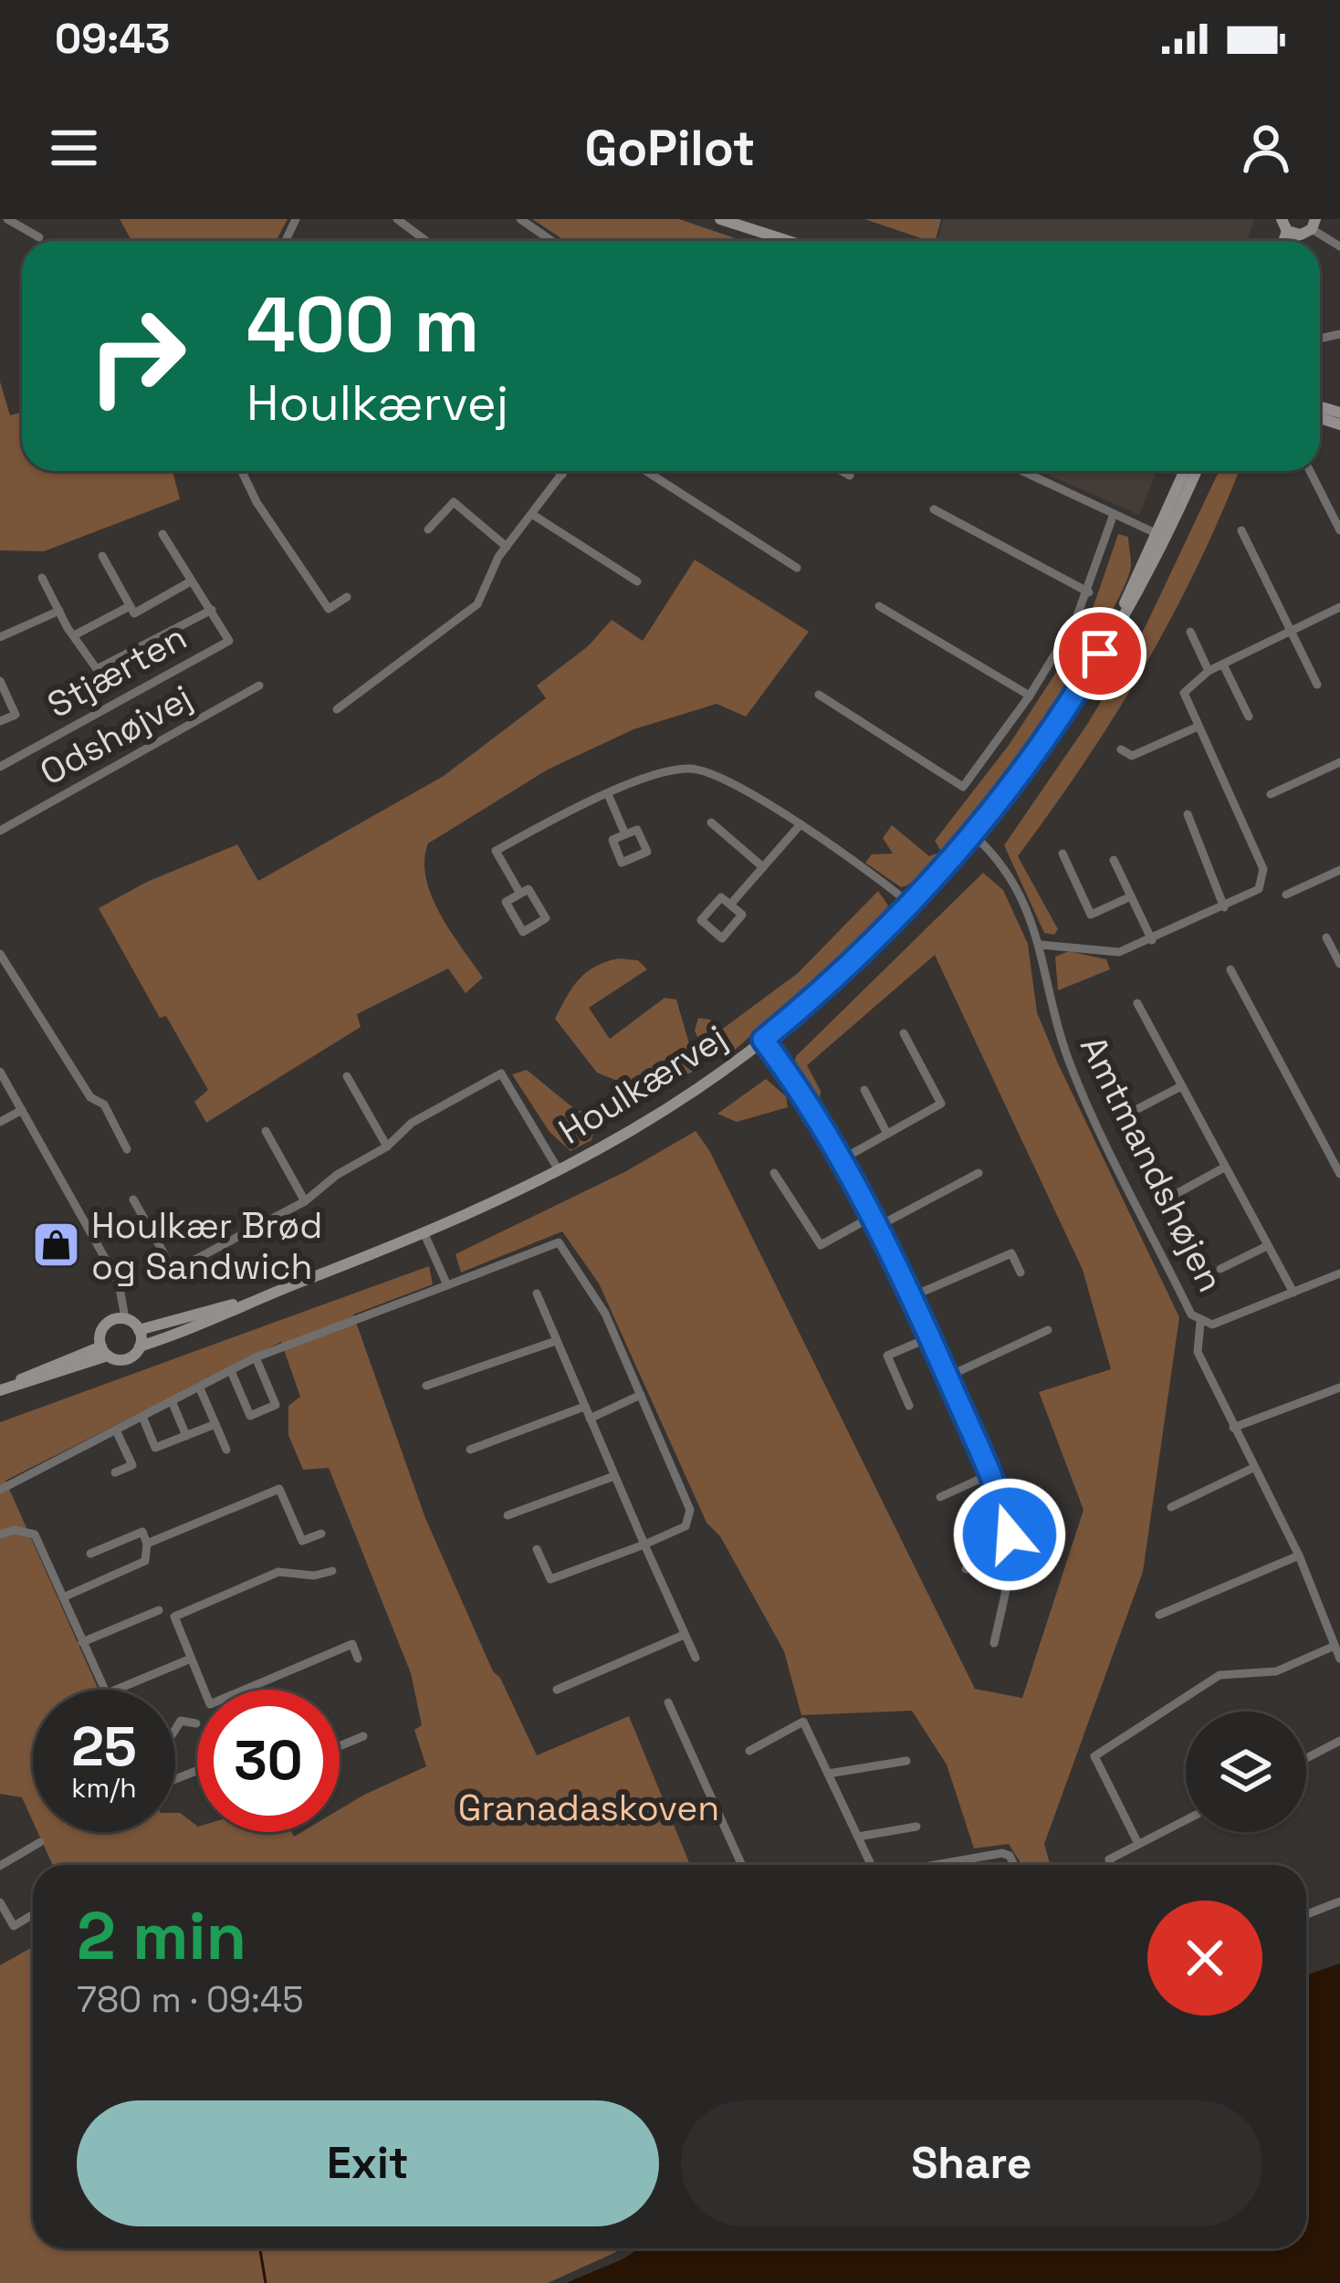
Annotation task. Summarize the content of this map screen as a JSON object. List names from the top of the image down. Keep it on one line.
{"streets":{"street":["Stjærten","Odshøjvej","Houlkærvej","Amtmandshøjen"]},"crossings":[["Houlkærvej","Amtmandshøjen"]],"parks":["Granadaskoven"],"places":{"shop":["Houlkær Brød og Sandwich"]},"page":{"status":"09:43","header":"GoPilot","turn":["400 m","Houlkærvej"],"speed":"25 km/h","limit":"30","heading":["2 min","780 m · 09:45"],"buttons":["Exit","Share"]}}
